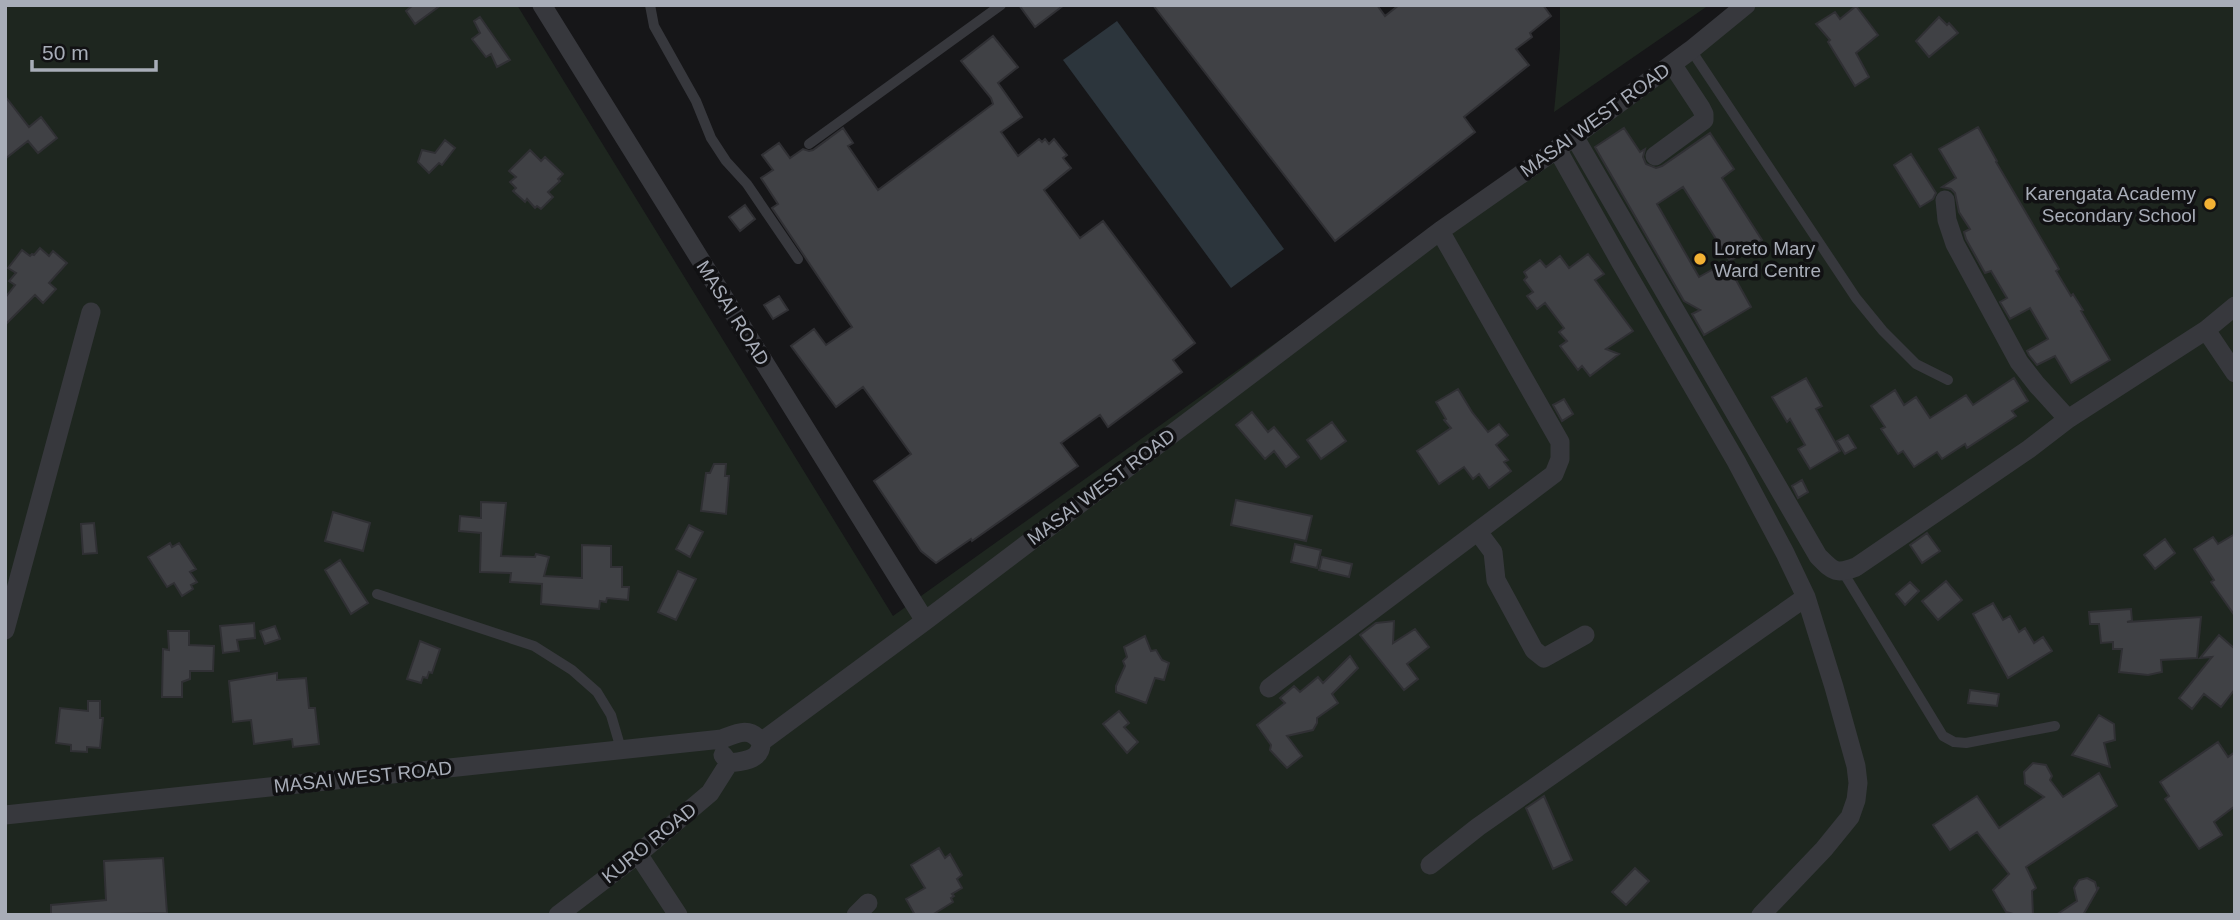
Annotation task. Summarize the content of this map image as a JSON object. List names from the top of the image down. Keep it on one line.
{"streets":{"street":["MASAI WEST ROAD","MASAI ROAD","KURO ROAD"]},"crossings":[["MASAI WEST ROAD","MASAI ROAD"],["MASAI WEST ROAD","KURO ROAD"]],"places":["Karengata Academy Secondary School","Loreto Mary Ward Centre"],"scale_bar":"50 m"}
